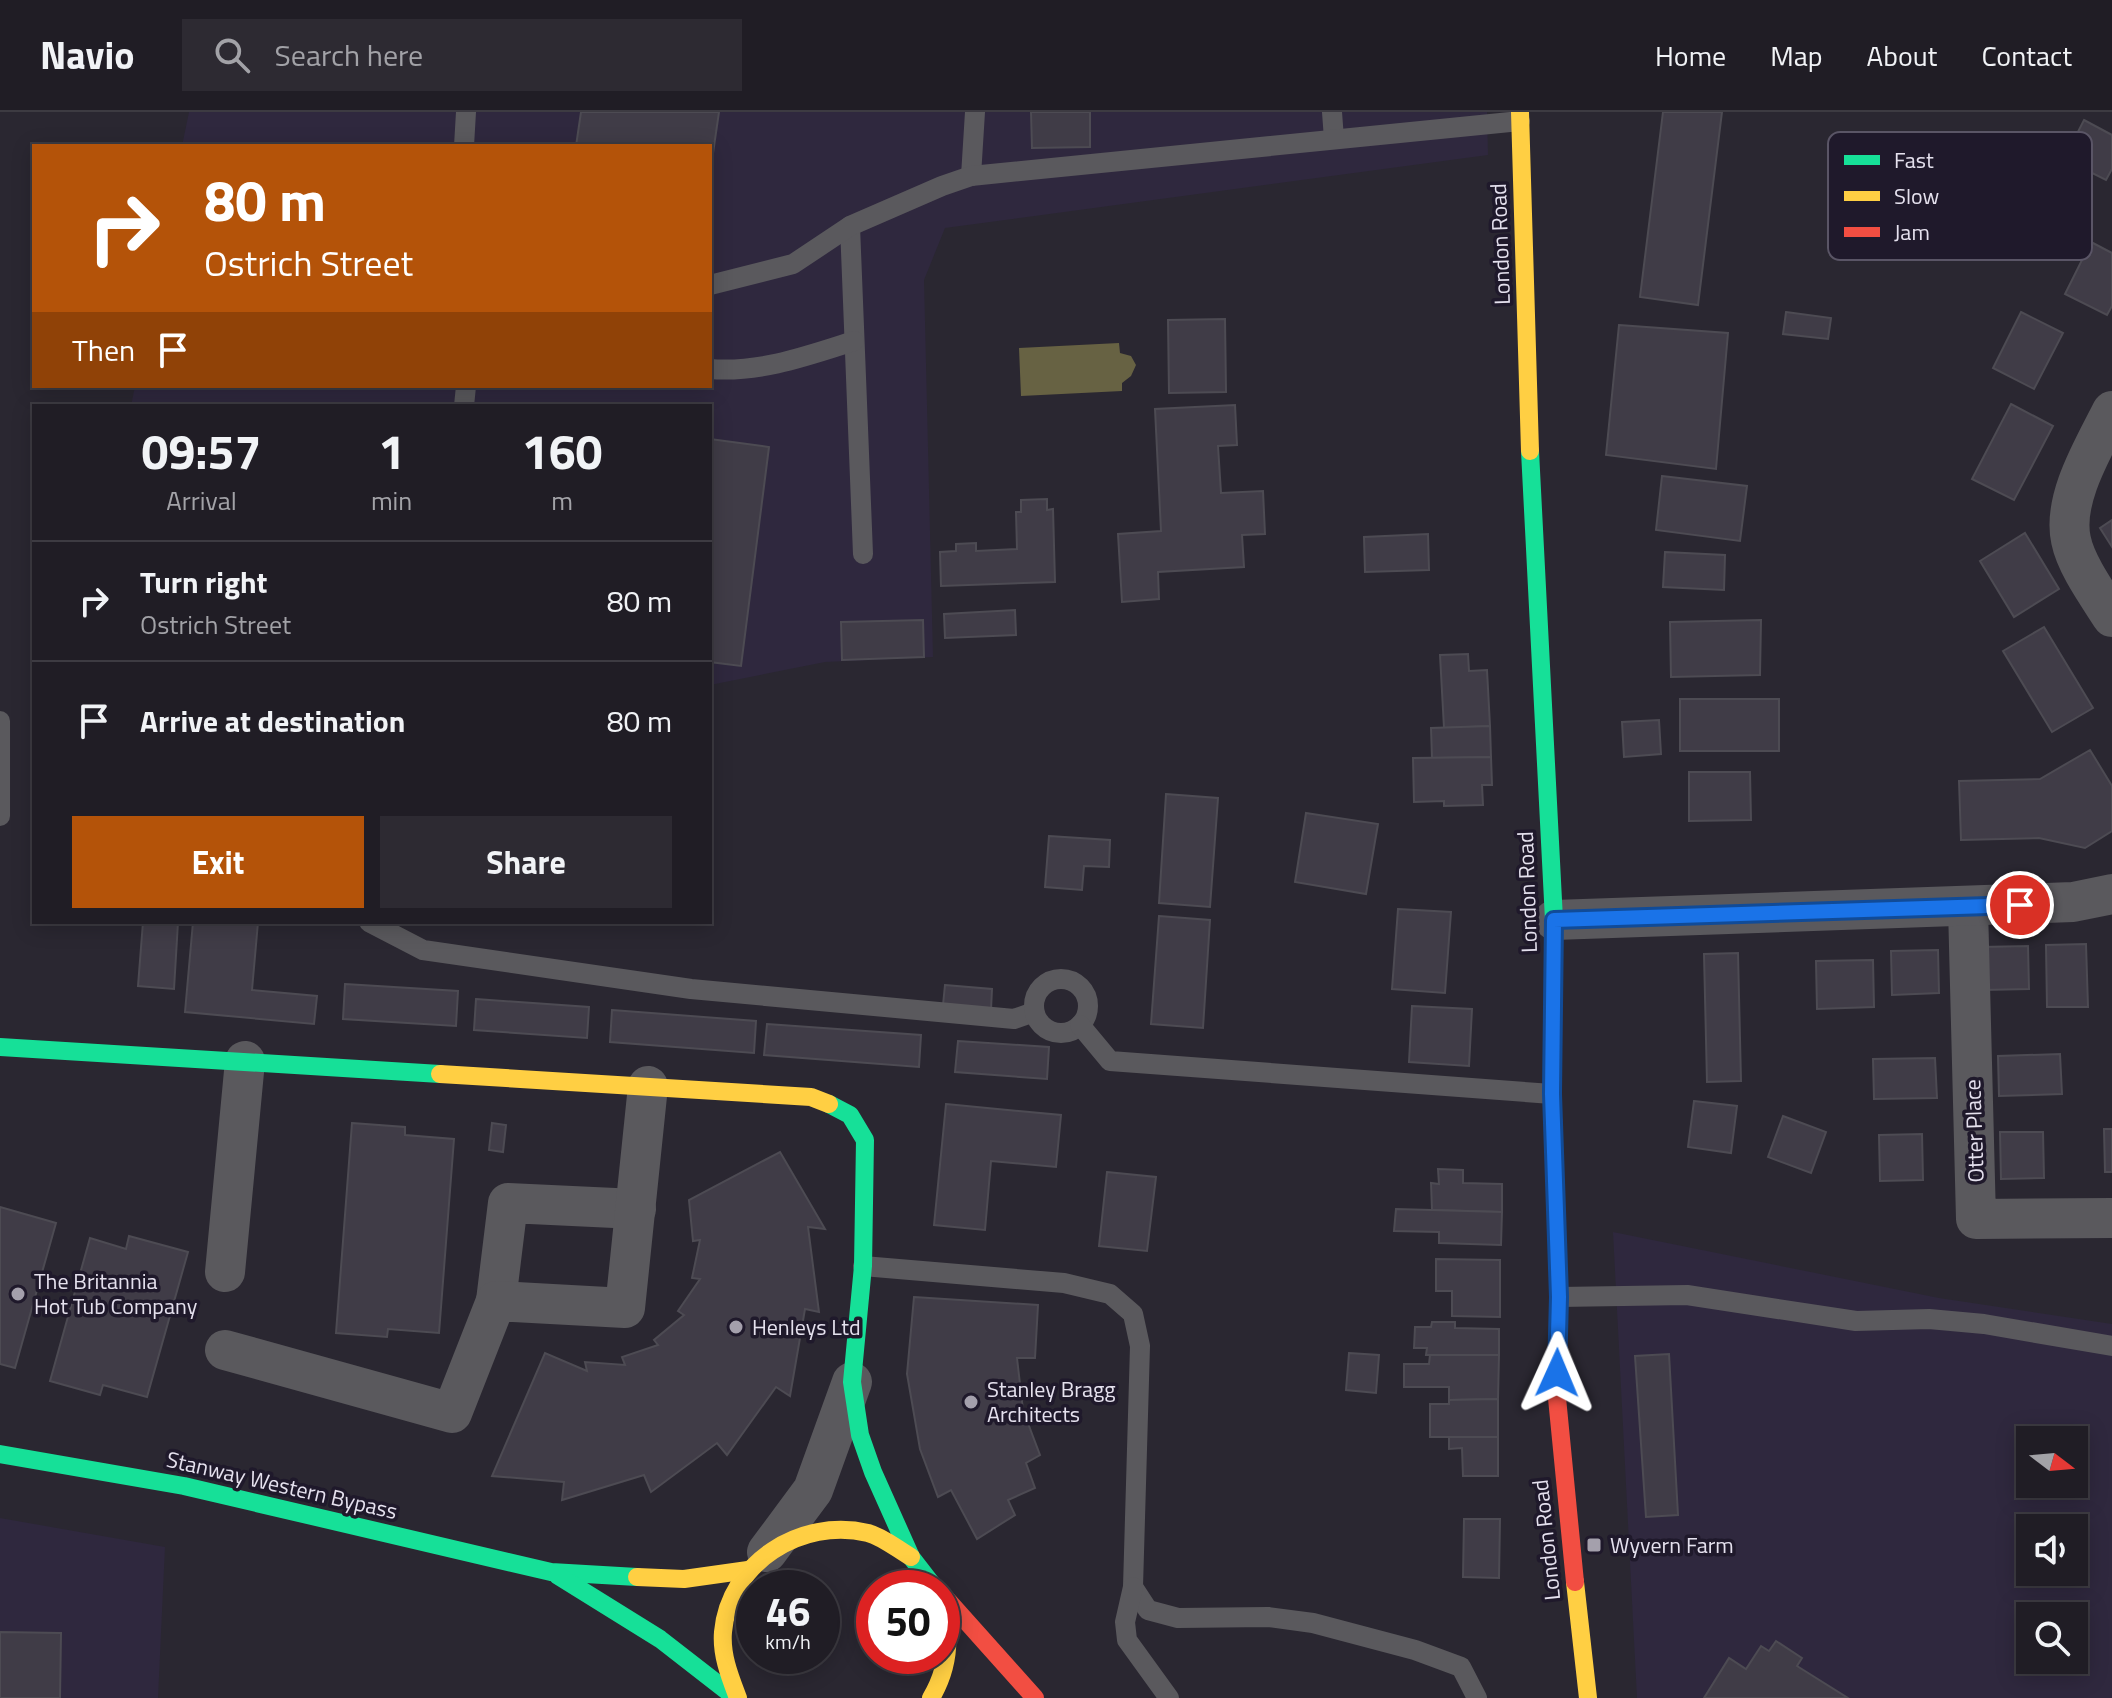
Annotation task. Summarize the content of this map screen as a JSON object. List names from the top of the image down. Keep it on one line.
{"streets":{"street":["London Road","Otter Place","Stanway Western Bypass"]},"places":{"other":["The Britannia Hot Tub Company","Henleys Ltd","Stanley Bragg Architects"],"transit":["Wyvern Farm"]},"legend":["Fast","Slow","Jam"],"north":"right","page":{"header":"Navio","search":"Search here","nav":["Home","Map","About","Contact"],"turn":["80 m","Ostrich Street"],"then":"Then","eta":["09:57","Arrival","1","min","160","m"],"list":[{"name":"Turn right","note":"Ostrich Street","value":"80 m"},{"name":"Arrive at destination","value":"80 m"}],"buttons":["Exit","Share"],"speed":"46 km/h","limit":"50"}}
